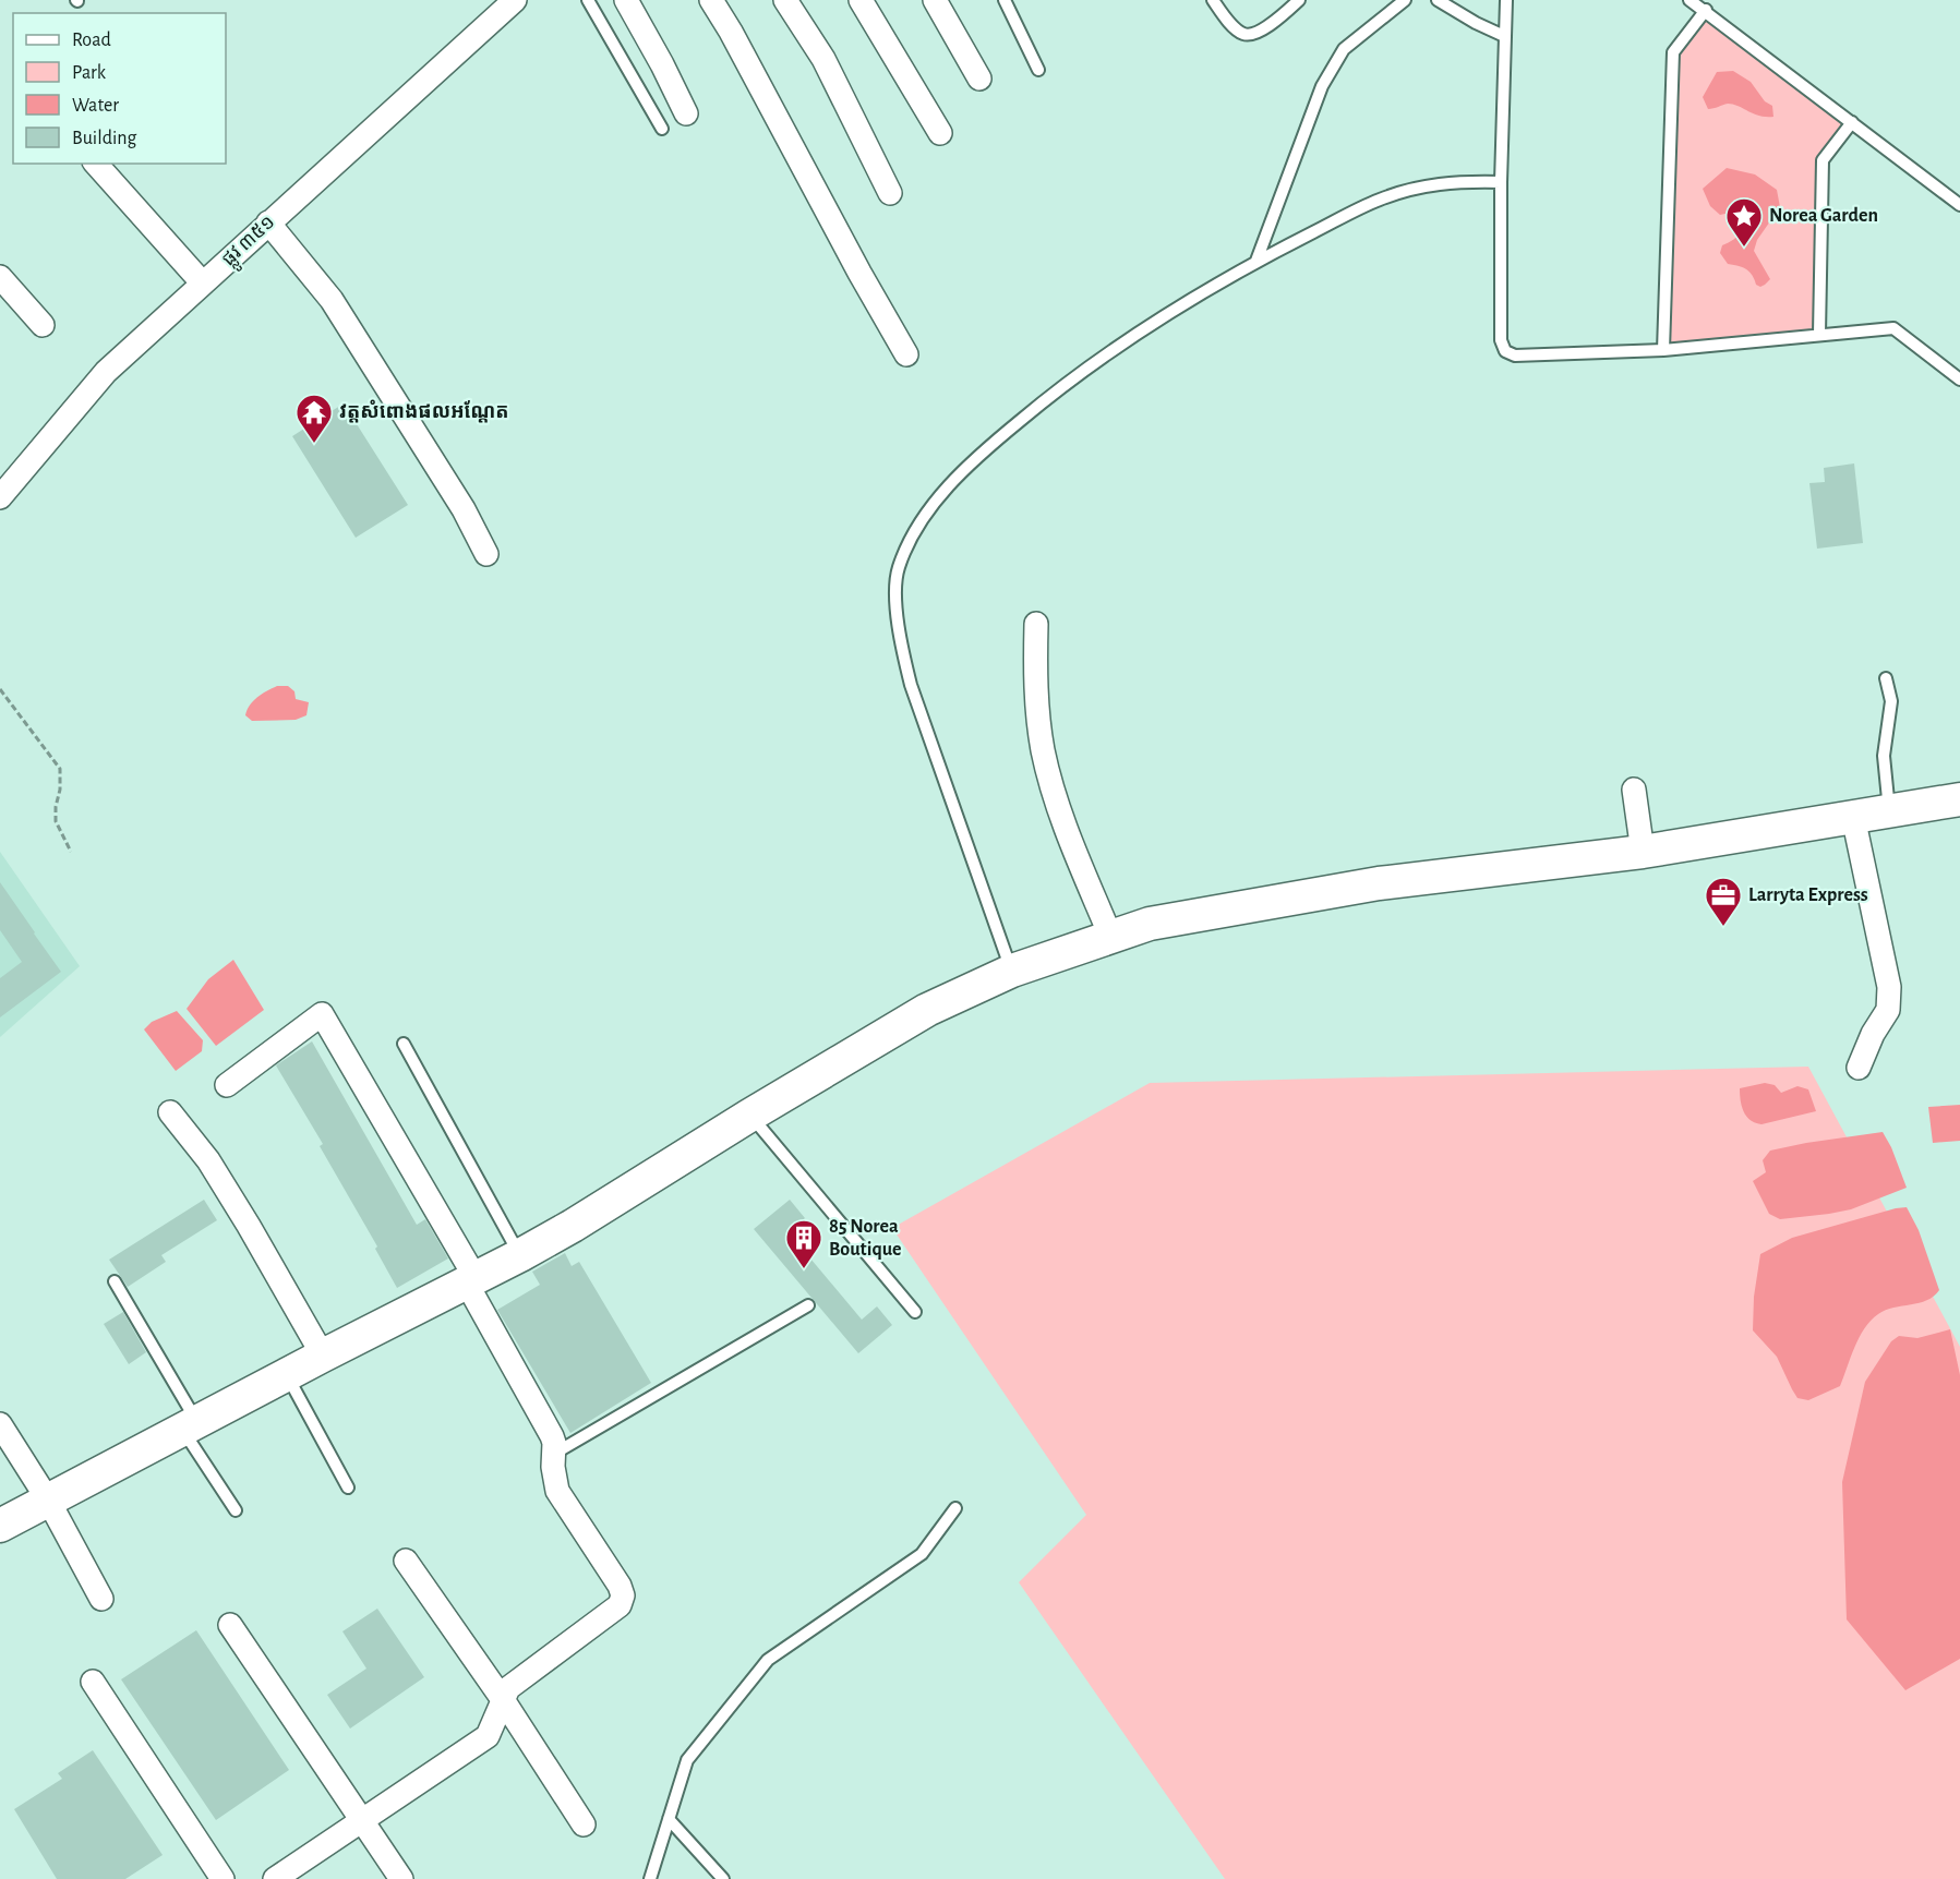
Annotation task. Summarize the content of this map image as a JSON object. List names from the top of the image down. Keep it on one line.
{"streets":{"street":["ផ្លូវ ៣៥១"]},"places":{"place":["Norea Garden"],"temple":["វត្តសំពោងផលអណ្តែត"],"office":["Larryta Express"],"building":["85 Norea Boutique"]},"legend":["Road","Park","Water","Building"]}
